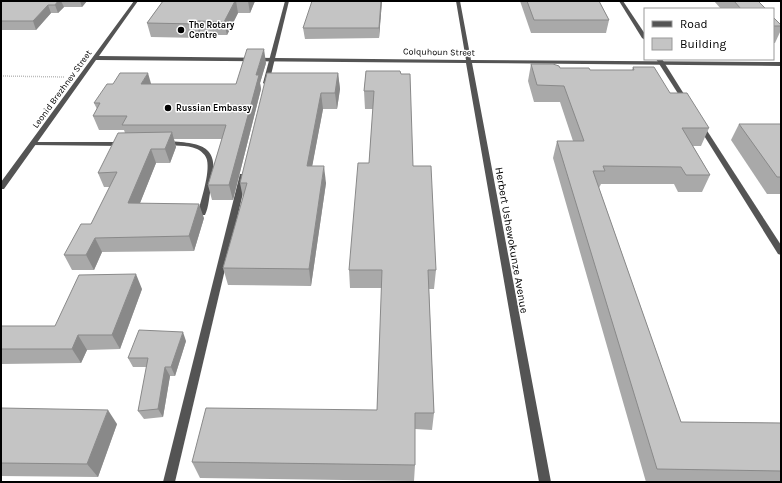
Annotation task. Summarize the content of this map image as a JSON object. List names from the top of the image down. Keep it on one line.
{"streets":{"street":["Colquhoun Street","Leonid Brezhnev Street","Herbert Ushewokunze Avenue"]},"crossings":[["Colquhoun Street","Leonid Brezhnev Street"],["Colquhoun Street","Herbert Ushewokunze Avenue"]],"places":["The Rotary Centre","Russian Embassy"],"legend":["Road","Building"]}
